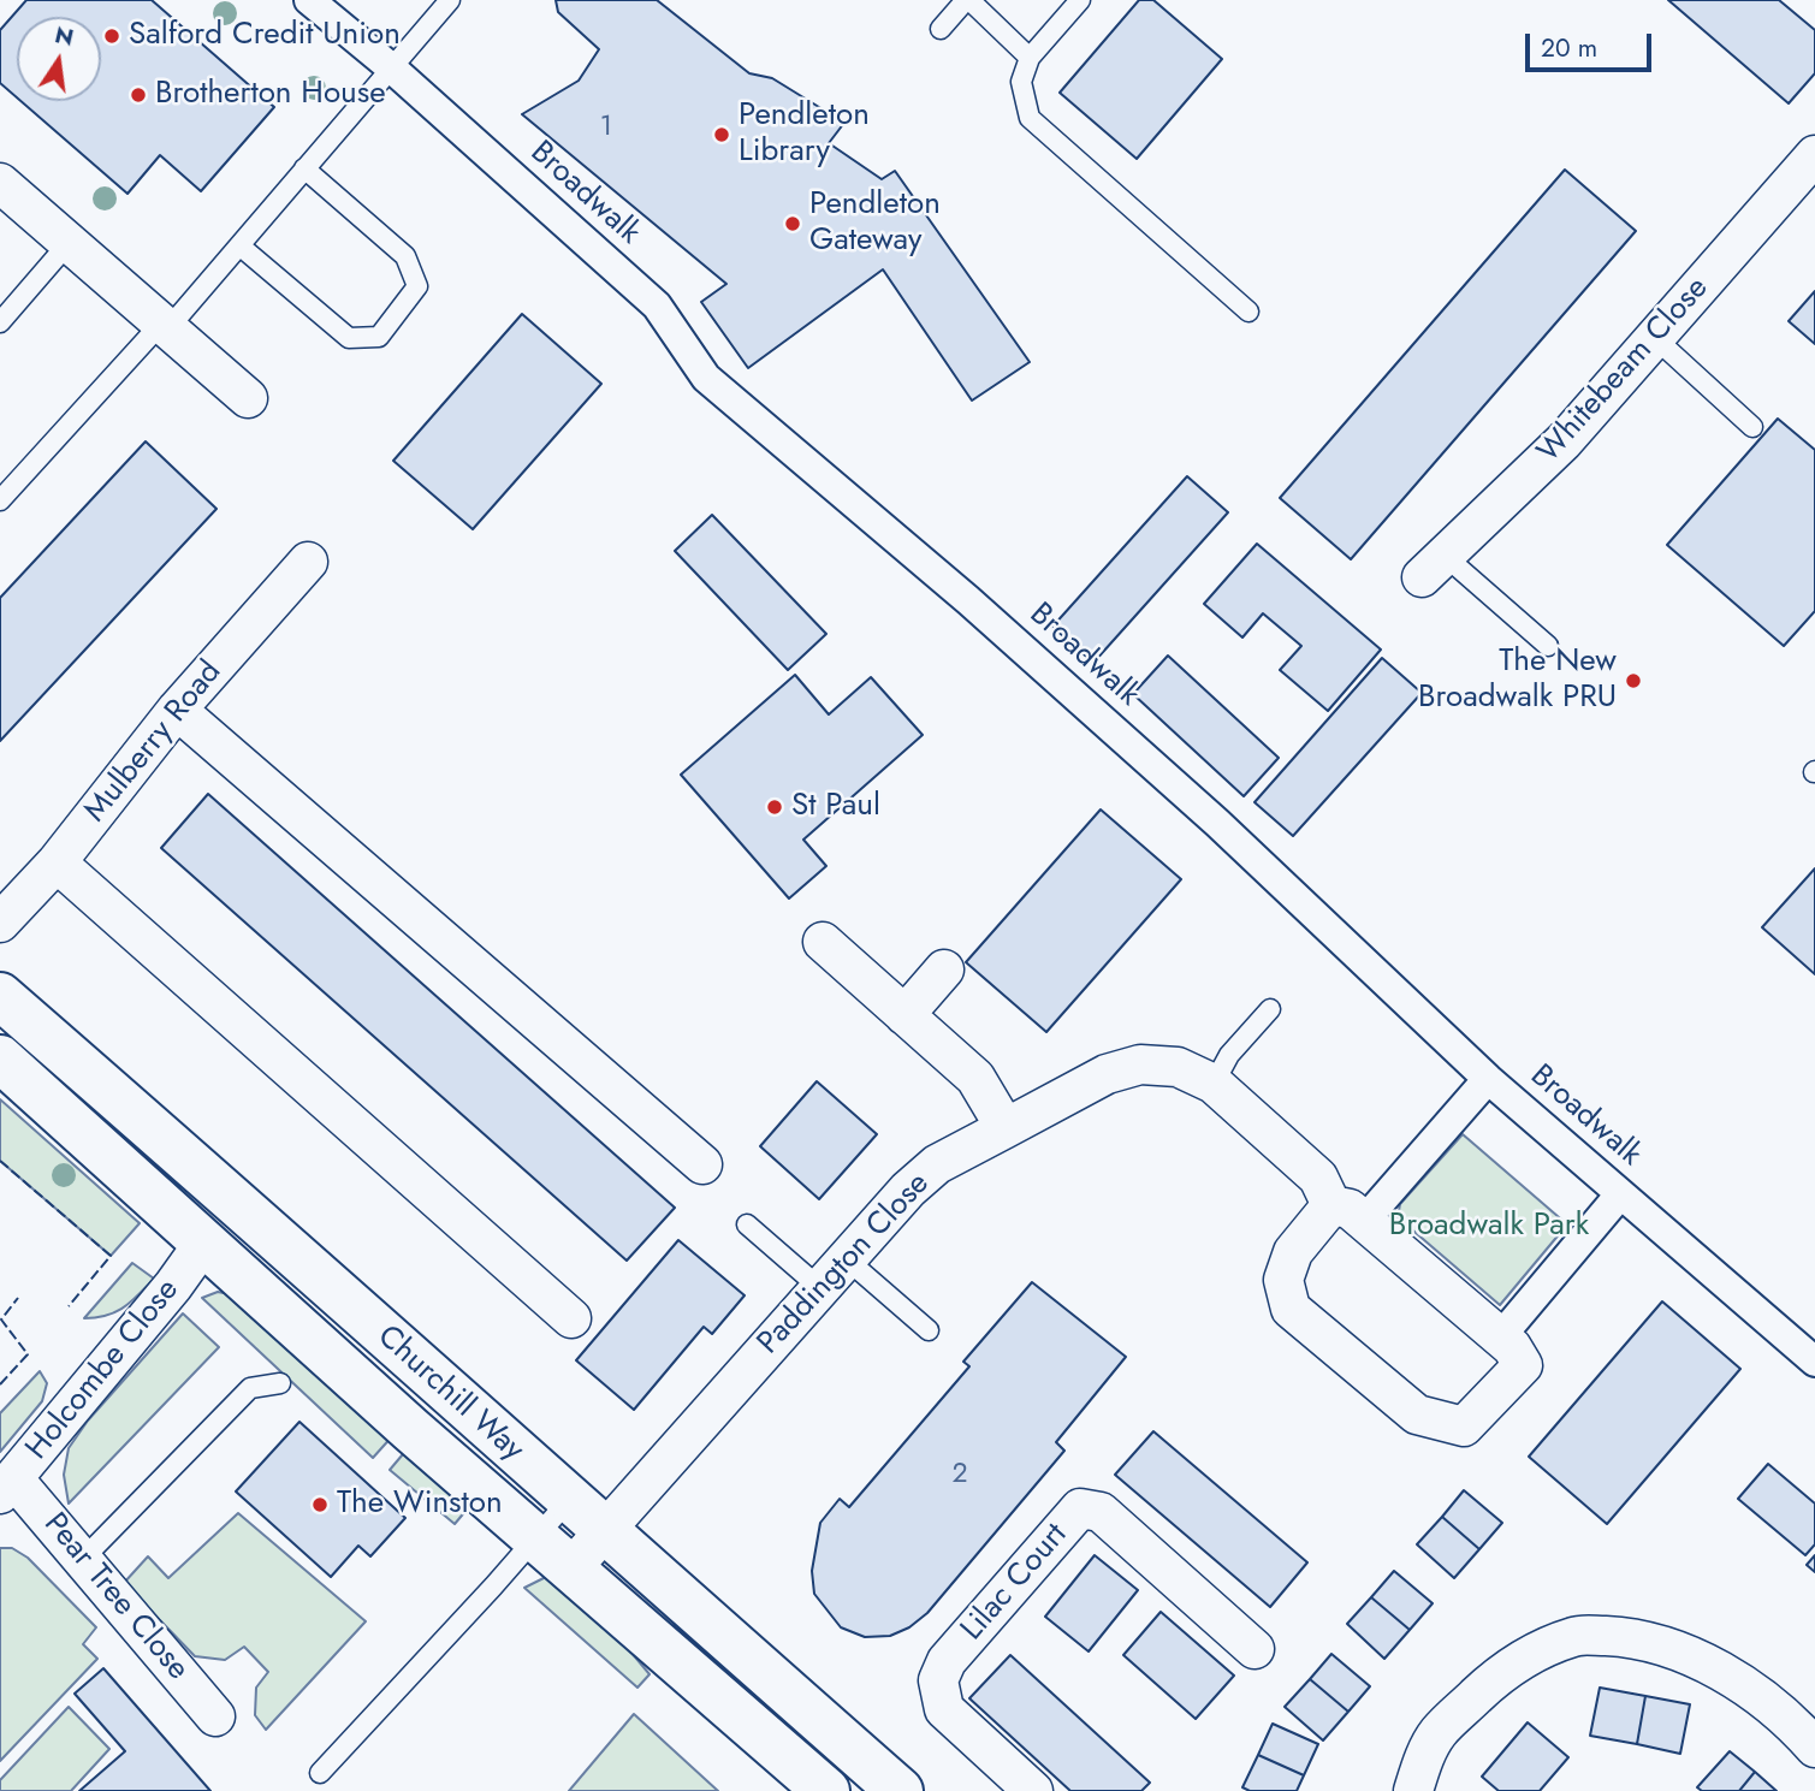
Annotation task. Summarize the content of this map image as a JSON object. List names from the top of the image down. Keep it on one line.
{"streets":{"street":["Broadwalk","Whitebeam Close","Mulberry Road","Paddington Close","Holcombe Close","Churchill Way","Lilac Court","Pear Tree Close"]},"crossings":[["Paddington Close","Churchill Way"],["Holcombe Close","Churchill Way"],["Holcombe Close","Pear Tree Close"]],"parks":["Broadwalk Park"],"places":["Salford Credit Union","Brotherton House","Pendleton Library","Pendleton Gateway","The New Broadwalk PRU","St Paul","The Winston"],"house_numbers":["1","2"],"scale_bar":"20 m","north":"top"}
